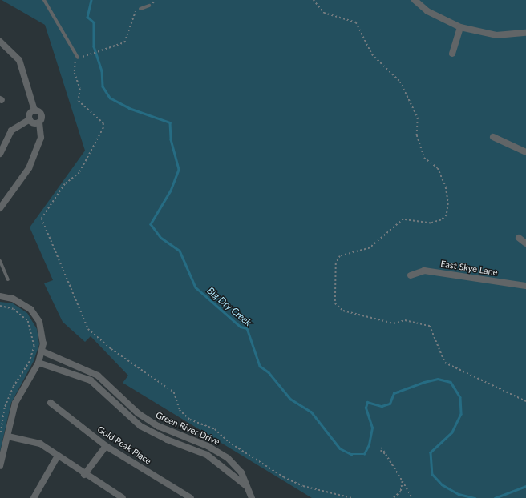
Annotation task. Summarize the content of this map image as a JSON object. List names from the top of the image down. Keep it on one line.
{"streets":{"street":["East Skye Lane","Green River Drive","Gold Peak Place"]},"water":["Big Dry Creek"]}
